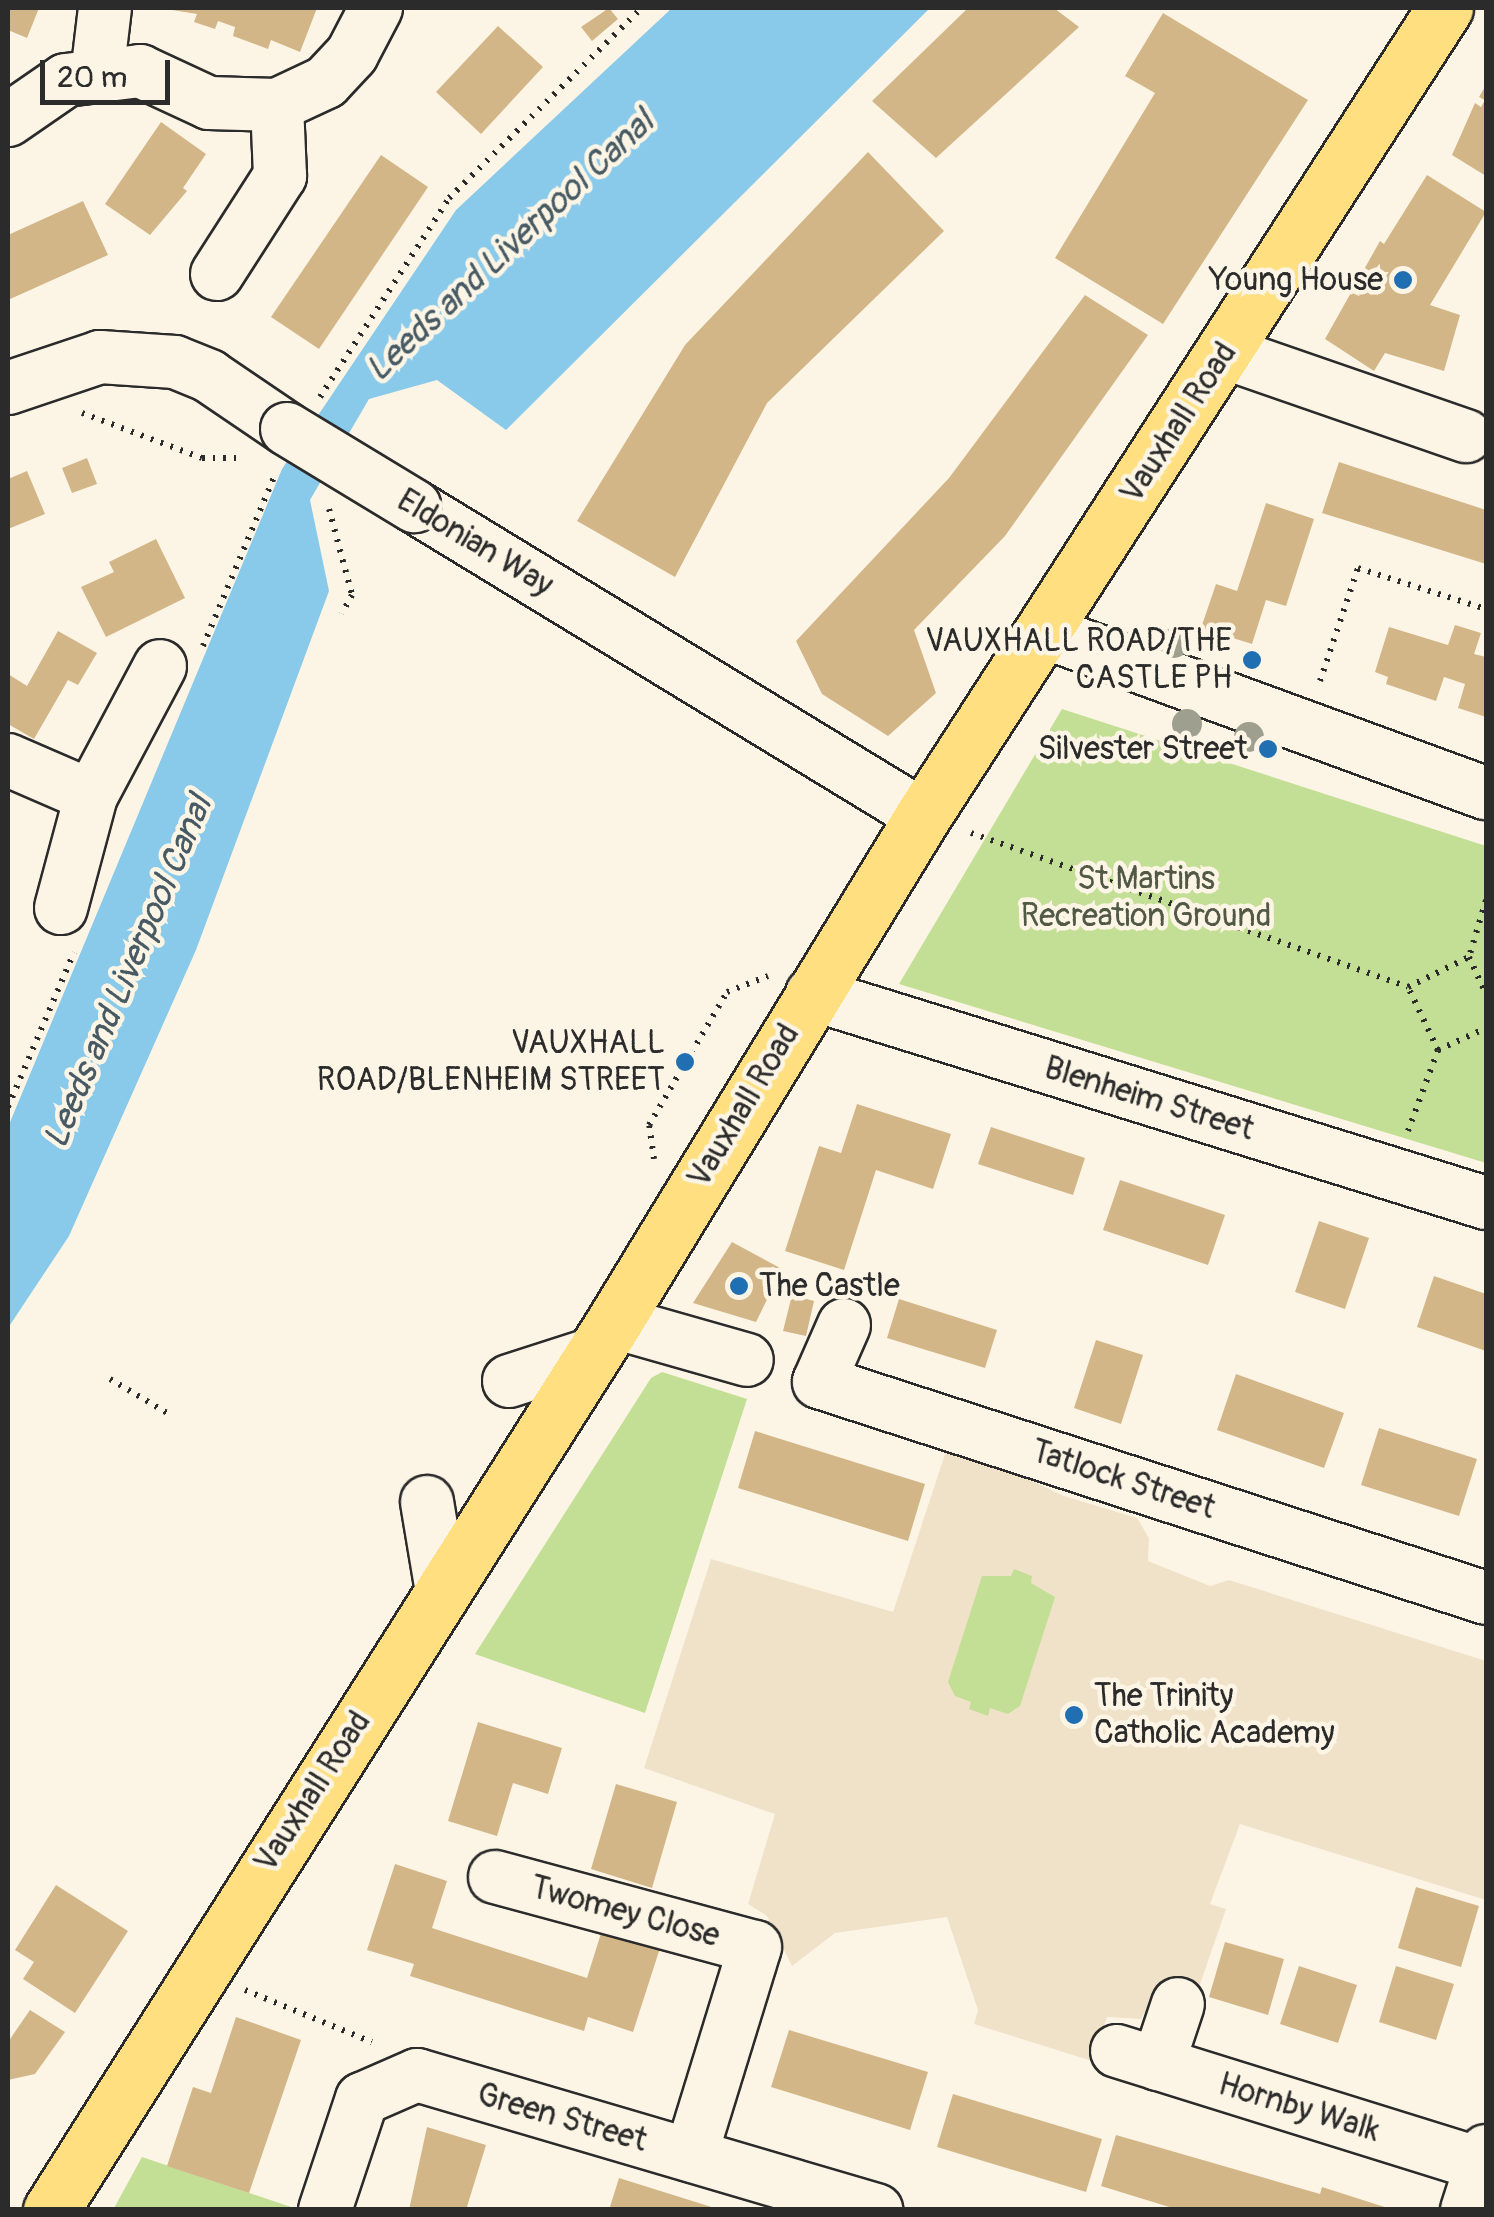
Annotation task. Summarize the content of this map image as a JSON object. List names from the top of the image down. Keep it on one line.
{"streets":{"main road":["Vauxhall Road"],"street":["Eldonian Way","Blenheim Street","Tatlock Street","Twomey Close","Hornby Walk","Green Street"]},"crossings":[["Vauxhall Road","Eldonian Way"],["Vauxhall Road","Blenheim Street"],["Twomey Close","Green Street"]],"water":["Leeds and Liverpool Canal"],"parks":["St Martins Recreation Ground"],"places":["Young House","VAUXHALL ROAD/THE CASTLE PH","Silvester Street","VAUXHALL ROAD/BLENHEIM STREET","The Castle","The Trinity Catholic Academy"],"scale_bar":"20 m"}
